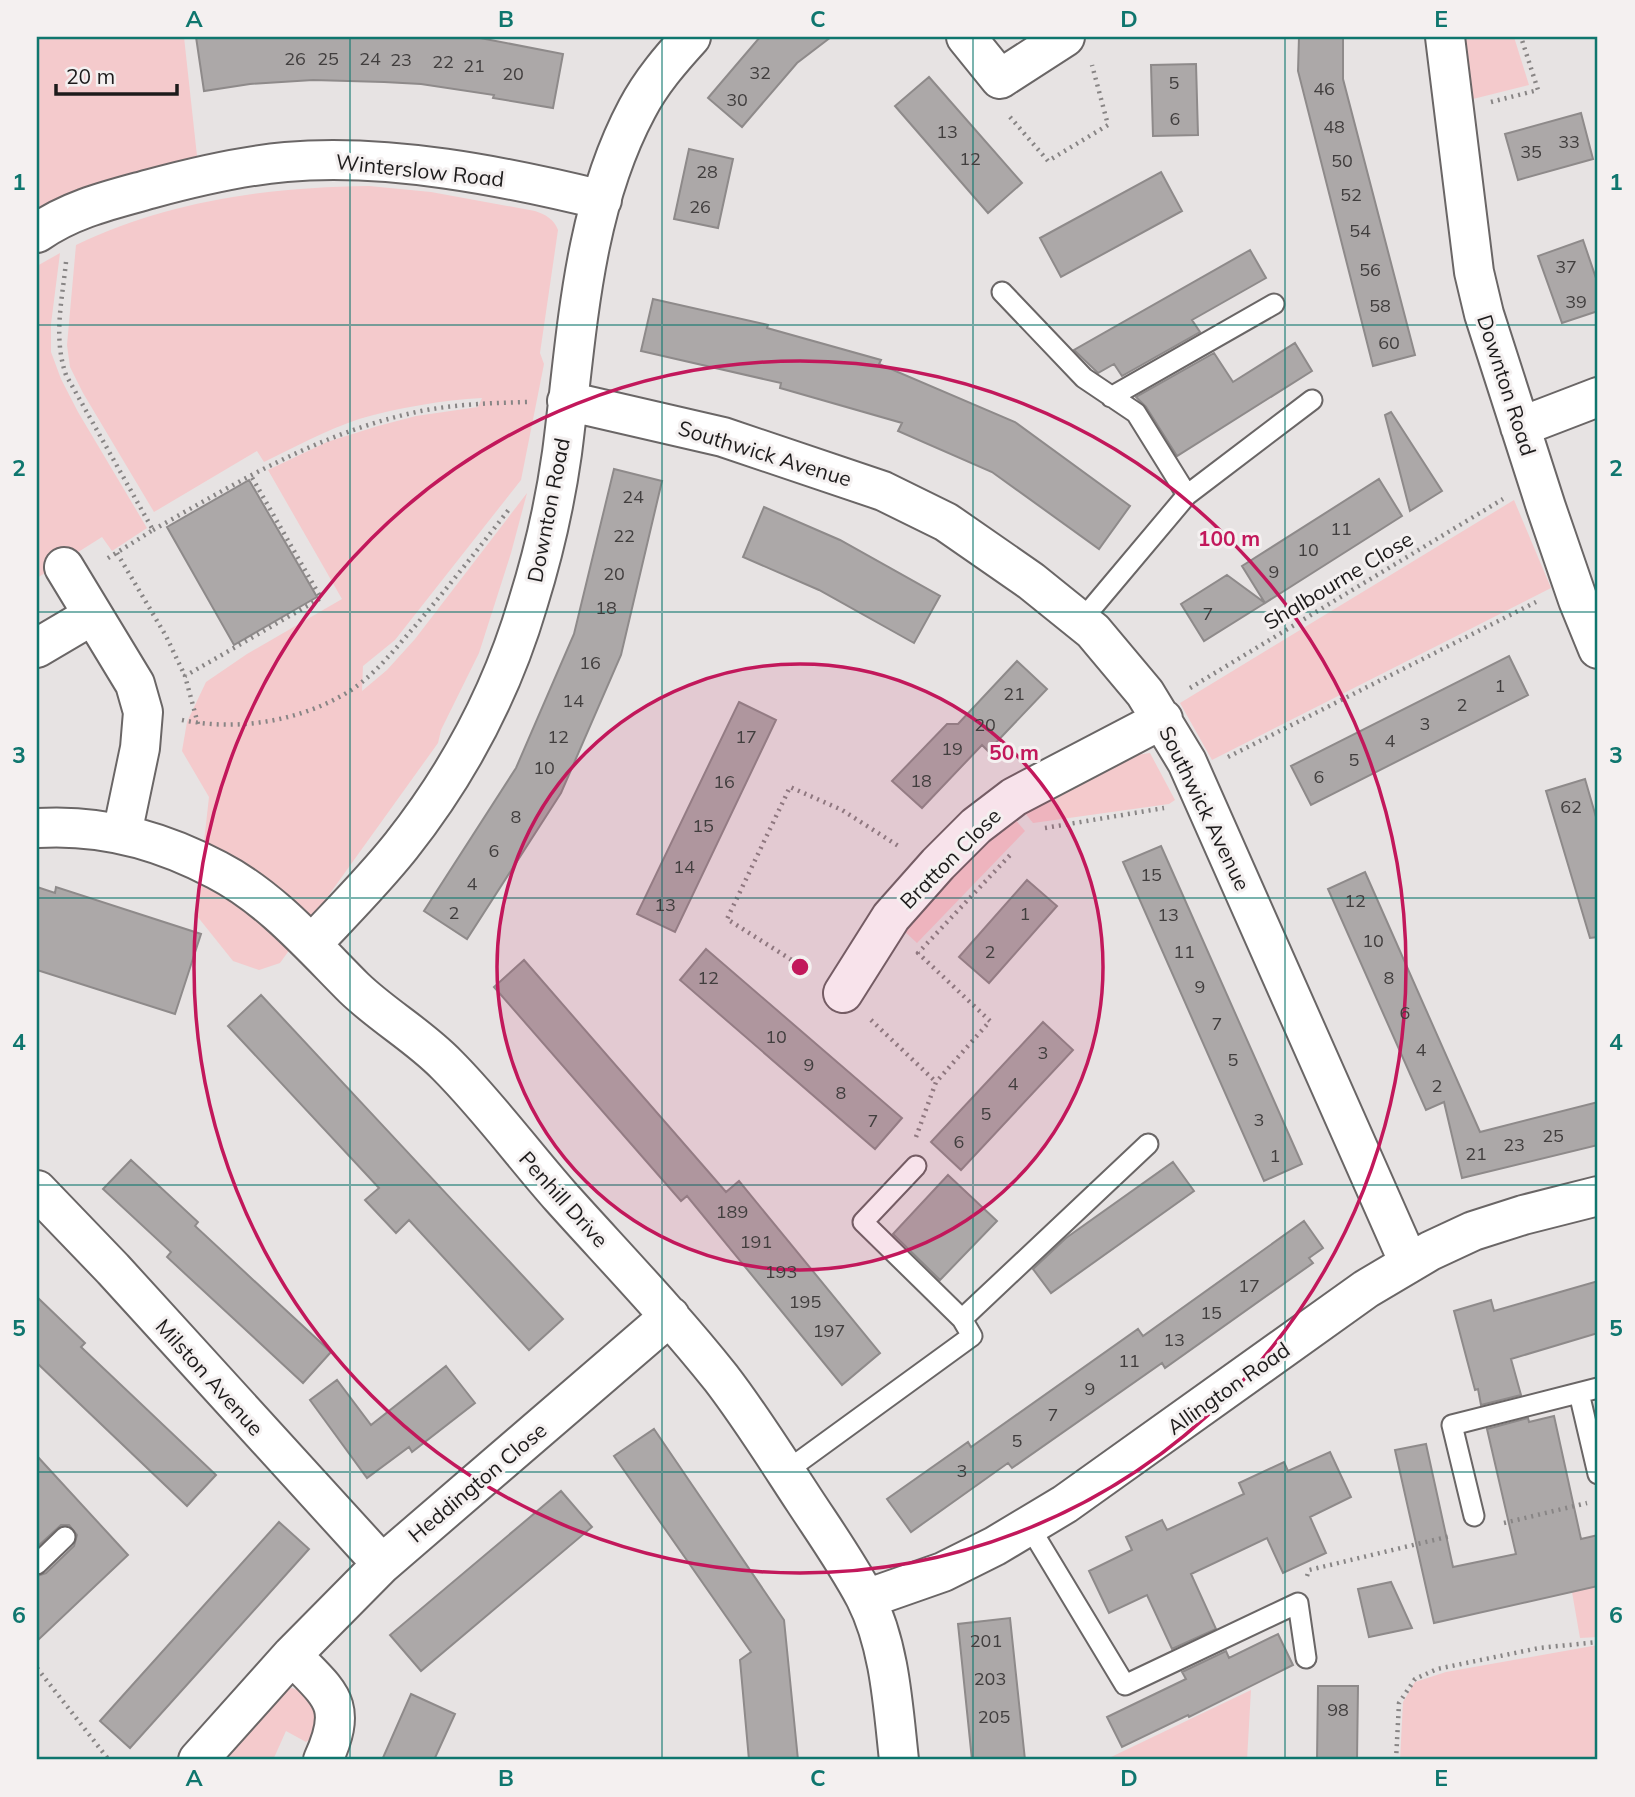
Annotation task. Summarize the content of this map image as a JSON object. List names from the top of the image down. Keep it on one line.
{"streets":{"street":["Winterslow Road","Downton Road","Southwick Avenue","Bratton Close","Penhill Drive","Milston Avenue","Allington Road","Heddington Close"],"path":["Shalbourne Close"]},"crossings":[["Winterslow Road","Downton Road"],["Downton Road","Southwick Avenue"],["Downton Road","Shalbourne Close"],["Downton Road","Penhill Drive"],["Southwick Avenue","Shalbourne Close"],["Southwick Avenue","Bratton Close"],["Southwick Avenue","Allington Road"],["Shalbourne Close","Bratton Close"],["Penhill Drive","Allington Road"],["Penhill Drive","Heddington Close"],["Milston Avenue","Heddington Close"]],"house_numbers":["26","25","24","23","22","21","32","20","5","46","30","6","48","13","33","35","12","50","28","52","26","54","37","56","39","58","60","24","11","22","10","9","20","18","7","16","1","21","14","2","3","20","12","17","4","19","5","10","6","18","16","62","8","15","6","14","15","4","12","13","2","1","13","10","2","11","12","8","9","6","7","10","4","3","5","9","4","2","8","5","3","7","25","6","23","21","1","189","191","193","17","195","15","197","13","11","9","7","5","3","201","203","98","205"],"scale_bar":"20 m","grid":{"columns":["A","B","C","D","E"],"rows":["1","2","3","4","5","6"]},"rings":["100 m","50 m"]}
